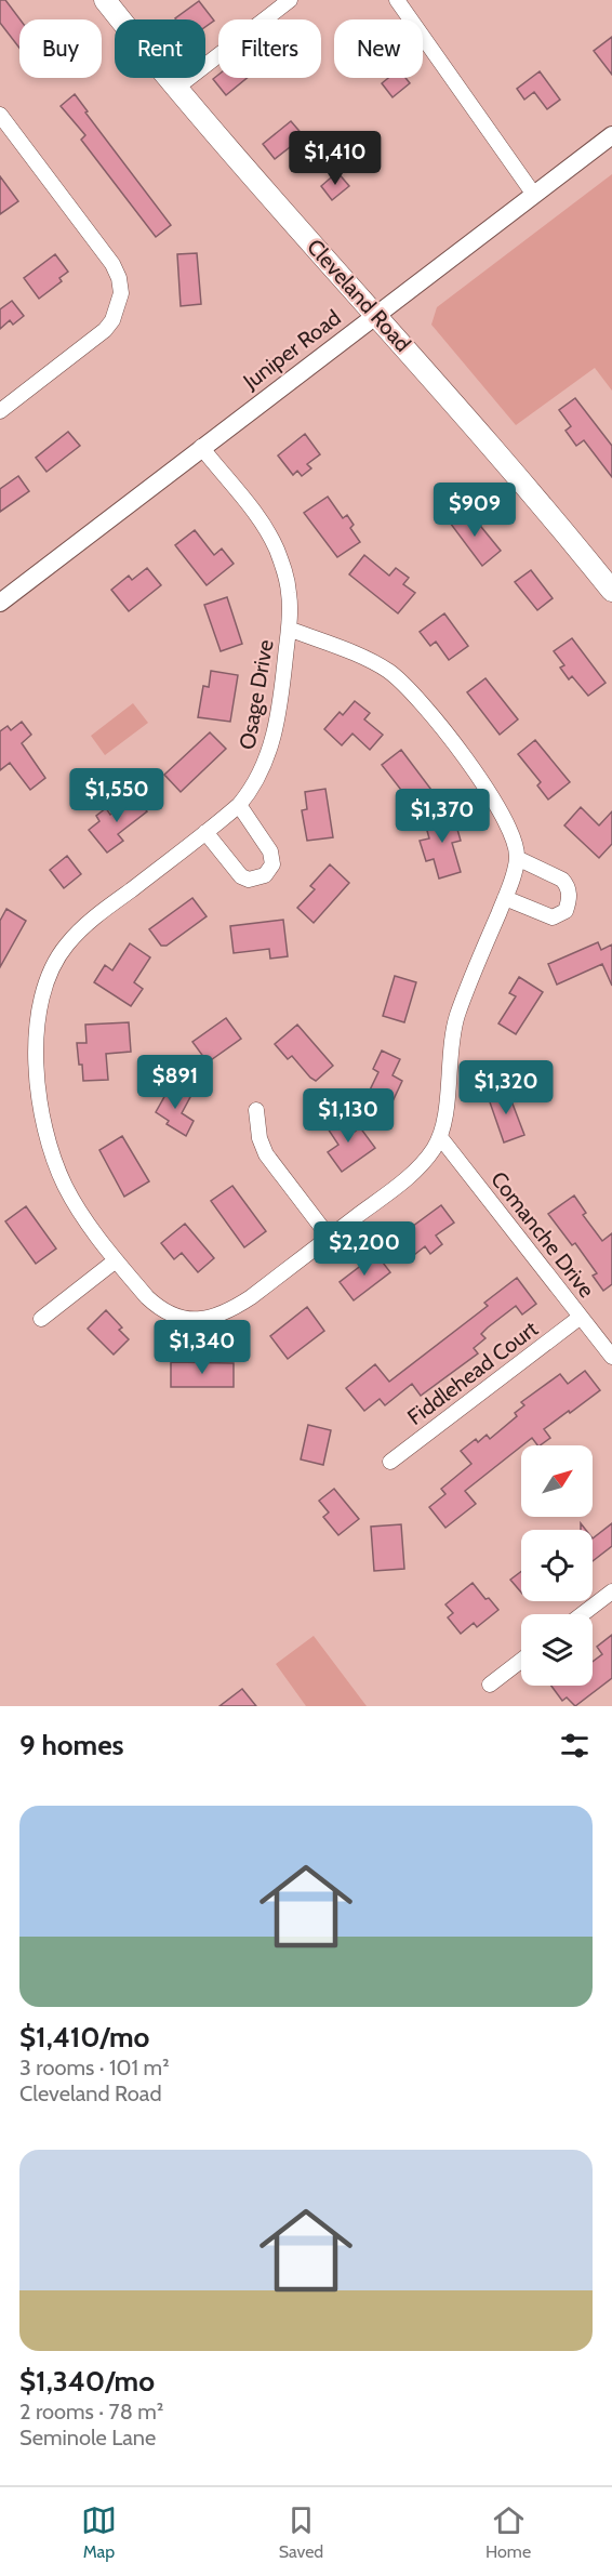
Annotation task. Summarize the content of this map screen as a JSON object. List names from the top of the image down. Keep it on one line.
{"streets":{"main road":["Cleveland Road"],"street":["Juniper Road","Osage Drive","Comanche Drive","Fiddlehead Court"]},"crossings":[["Cleveland Road","Juniper Road"],["Juniper Road","Osage Drive"],["Comanche Drive","Fiddlehead Court"]],"north":"top right","page":{"chip":["Buy","Rent","Filters","New"],"price":["$1,410","$909","$1,550","$1,370","$891","$1,320","$1,130","$2,200","$1,340"],"heading":"9 homes","list":[{"name":"$1,410/mo","note":"3 rooms · 101 m² · Cleveland Road"},{"name":"$1,340/mo","note":"2 rooms · 78 m² · Seminole Lane"}],"tabs":["Map","Saved","Home"]}}
